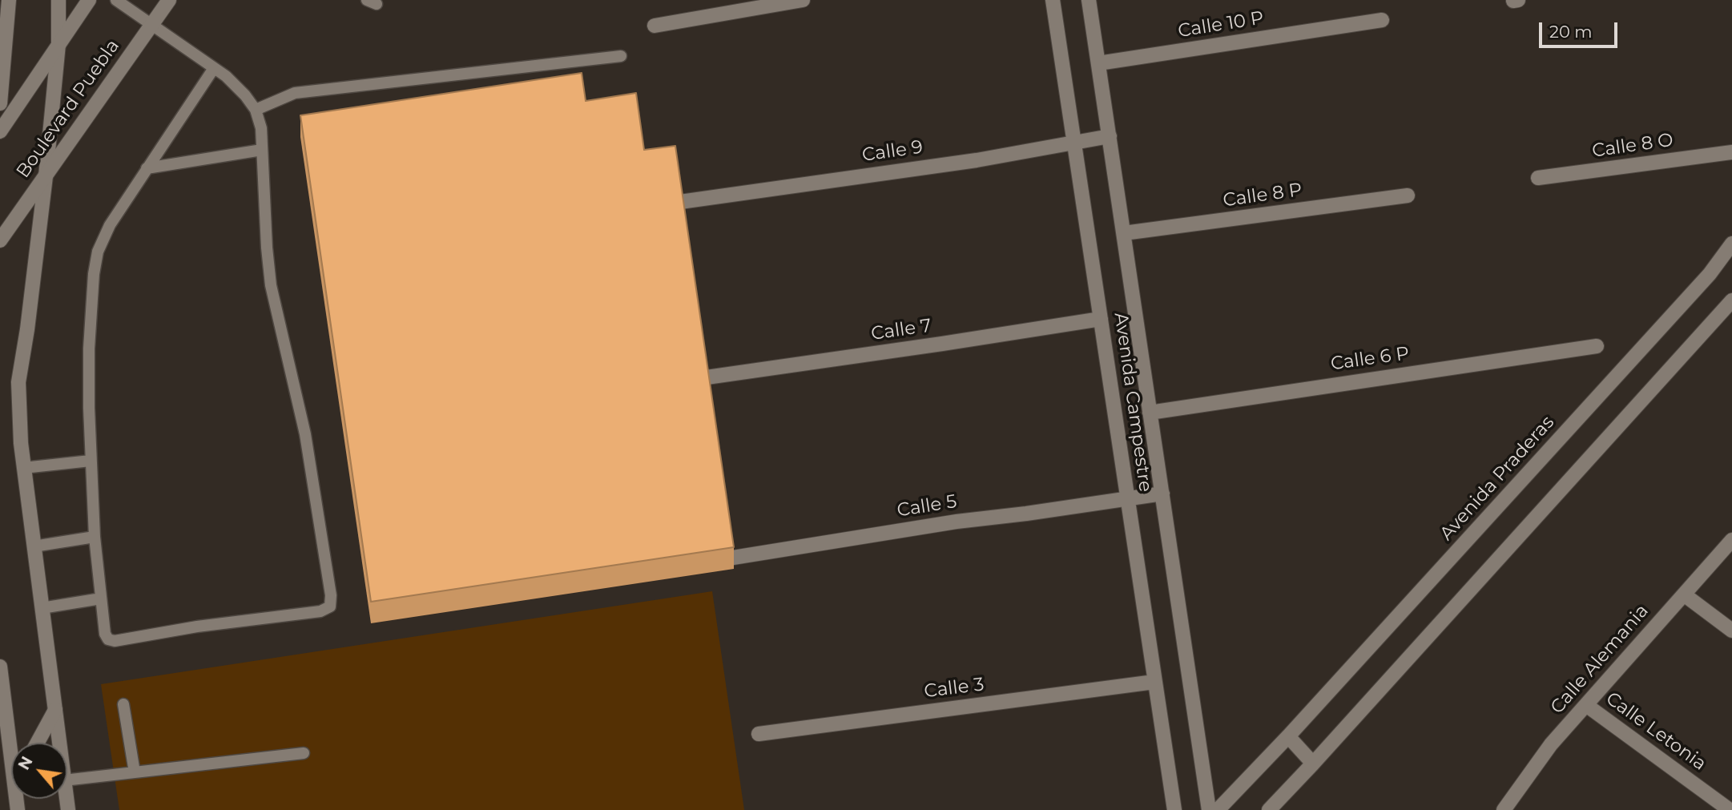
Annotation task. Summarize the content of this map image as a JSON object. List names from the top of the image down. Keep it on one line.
{"streets":{"street":["Calle 10 P","Boulevard Puebla","Calle 8 O","Calle 9","Calle 8 P","Calle 7","Calle 6 P","Avenida Campestre","Avenida Praderas","Calle 5","Calle Alemania","Calle 3","Calle Letonia"]},"crossings":[["Calle 10 P","Avenida Campestre"],["Calle 9","Avenida Campestre"],["Calle 8 P","Avenida Campestre"],["Calle 7","Avenida Campestre"],["Calle 6 P","Avenida Campestre"],["Avenida Campestre","Calle 5"],["Avenida Campestre","Calle 3"],["Calle Alemania","Calle Letonia"]],"scale_bar":"20 m","north":"top left"}
